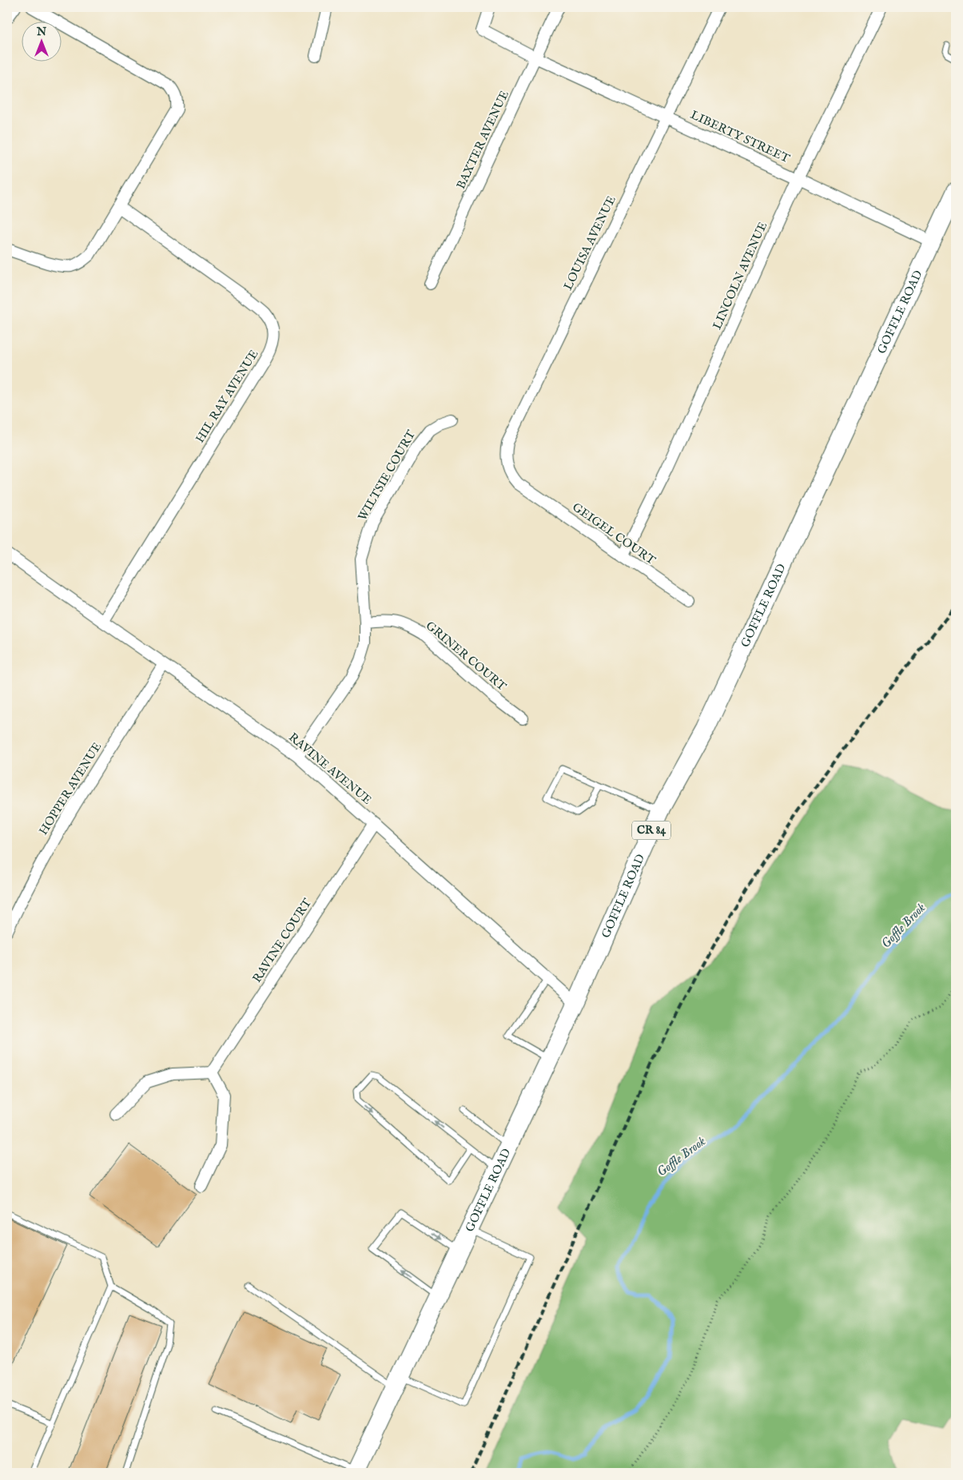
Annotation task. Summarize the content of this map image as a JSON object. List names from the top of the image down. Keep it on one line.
{"streets":{"main road":["GOFFLE ROAD","CR 84"],"street":["LIBERTY STREET","BAXTER AVENUE","LOUISA AVENUE","LINCOLN AVENUE","HIL RAY AVENUE","WILTSIE COURT","GEIGEL COURT","GRINER COURT","RAVINE AVENUE","HOPPER AVENUE","RAVINE COURT"]},"crossings":[["LIBERTY STREET","BAXTER AVENUE"],["LIBERTY STREET","LOUISA AVENUE"],["LIBERTY STREET","LINCOLN AVENUE"],["LIBERTY STREET","GOFFLE ROAD"],["LOUISA AVENUE","GEIGEL COURT"],["LINCOLN AVENUE","GEIGEL COURT"],["GOFFLE ROAD","RAVINE AVENUE"],["HIL RAY AVENUE","RAVINE AVENUE"],["WILTSIE COURT","GRINER COURT"],["WILTSIE COURT","RAVINE AVENUE"],["RAVINE AVENUE","HOPPER AVENUE"],["RAVINE AVENUE","RAVINE COURT"]],"water":["Goffle Brook"],"north":"top"}
